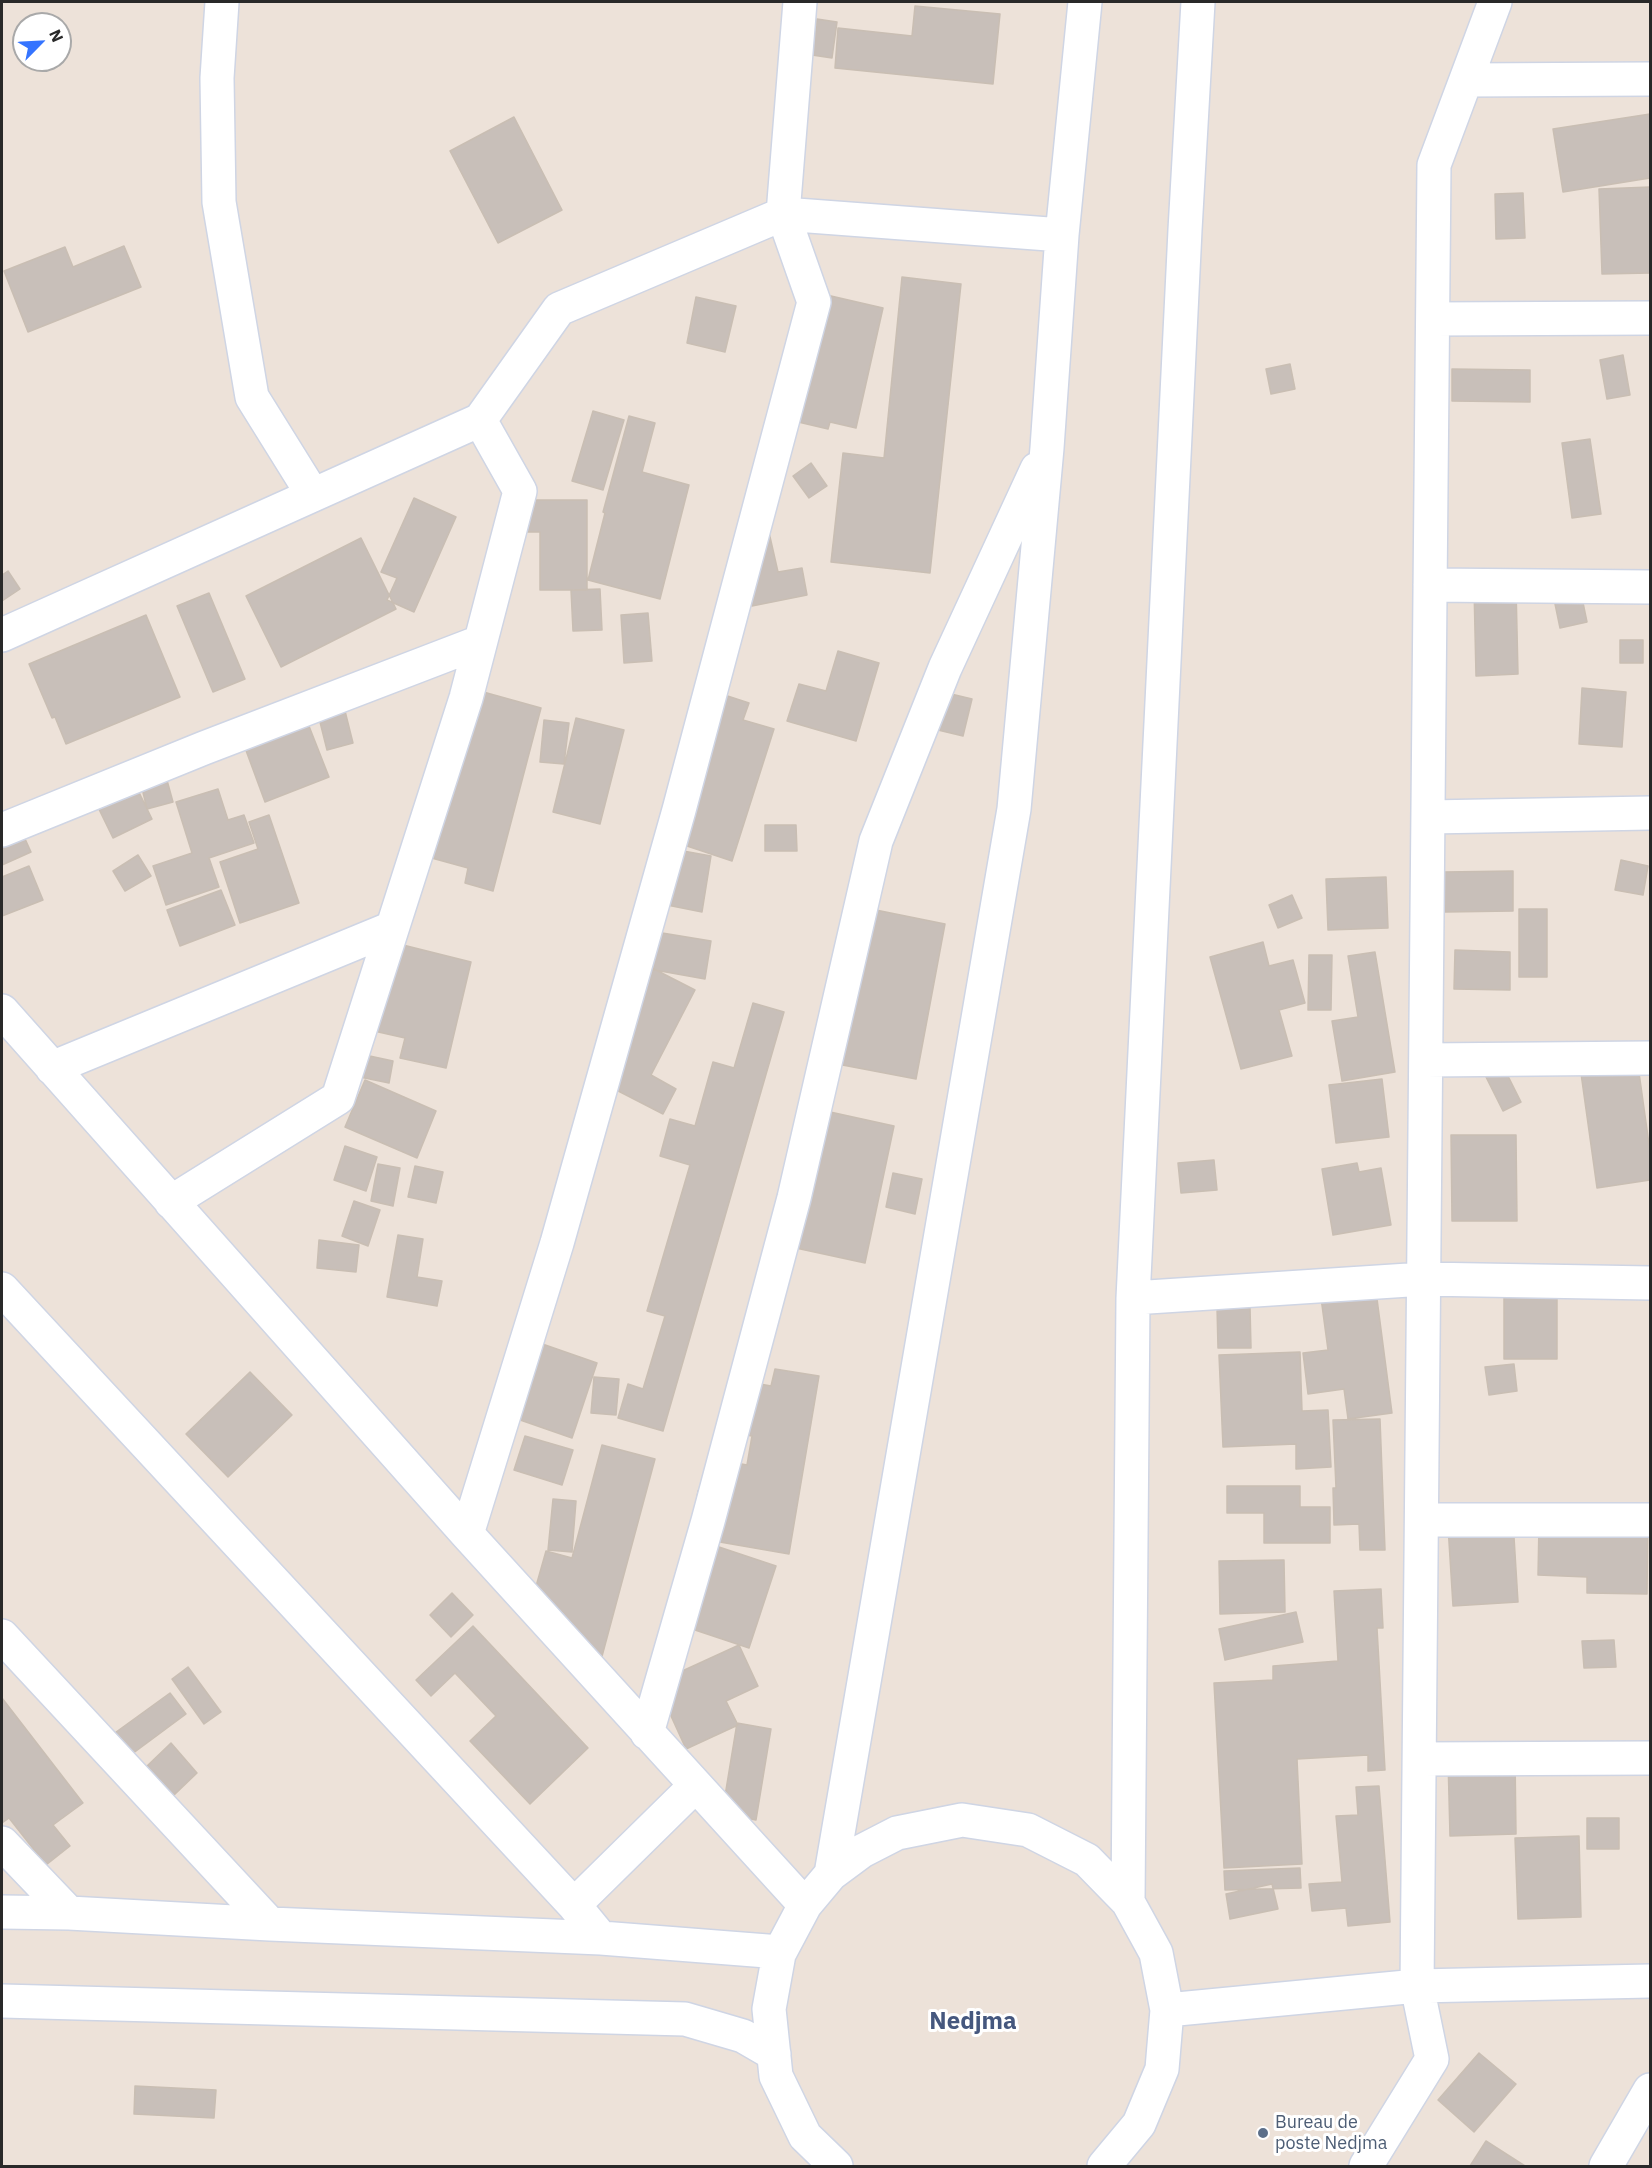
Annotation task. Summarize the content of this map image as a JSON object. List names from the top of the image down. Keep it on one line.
{"districts":["Nedjma"],"places":["Bureau de poste Nedjma"],"north":"top right"}
